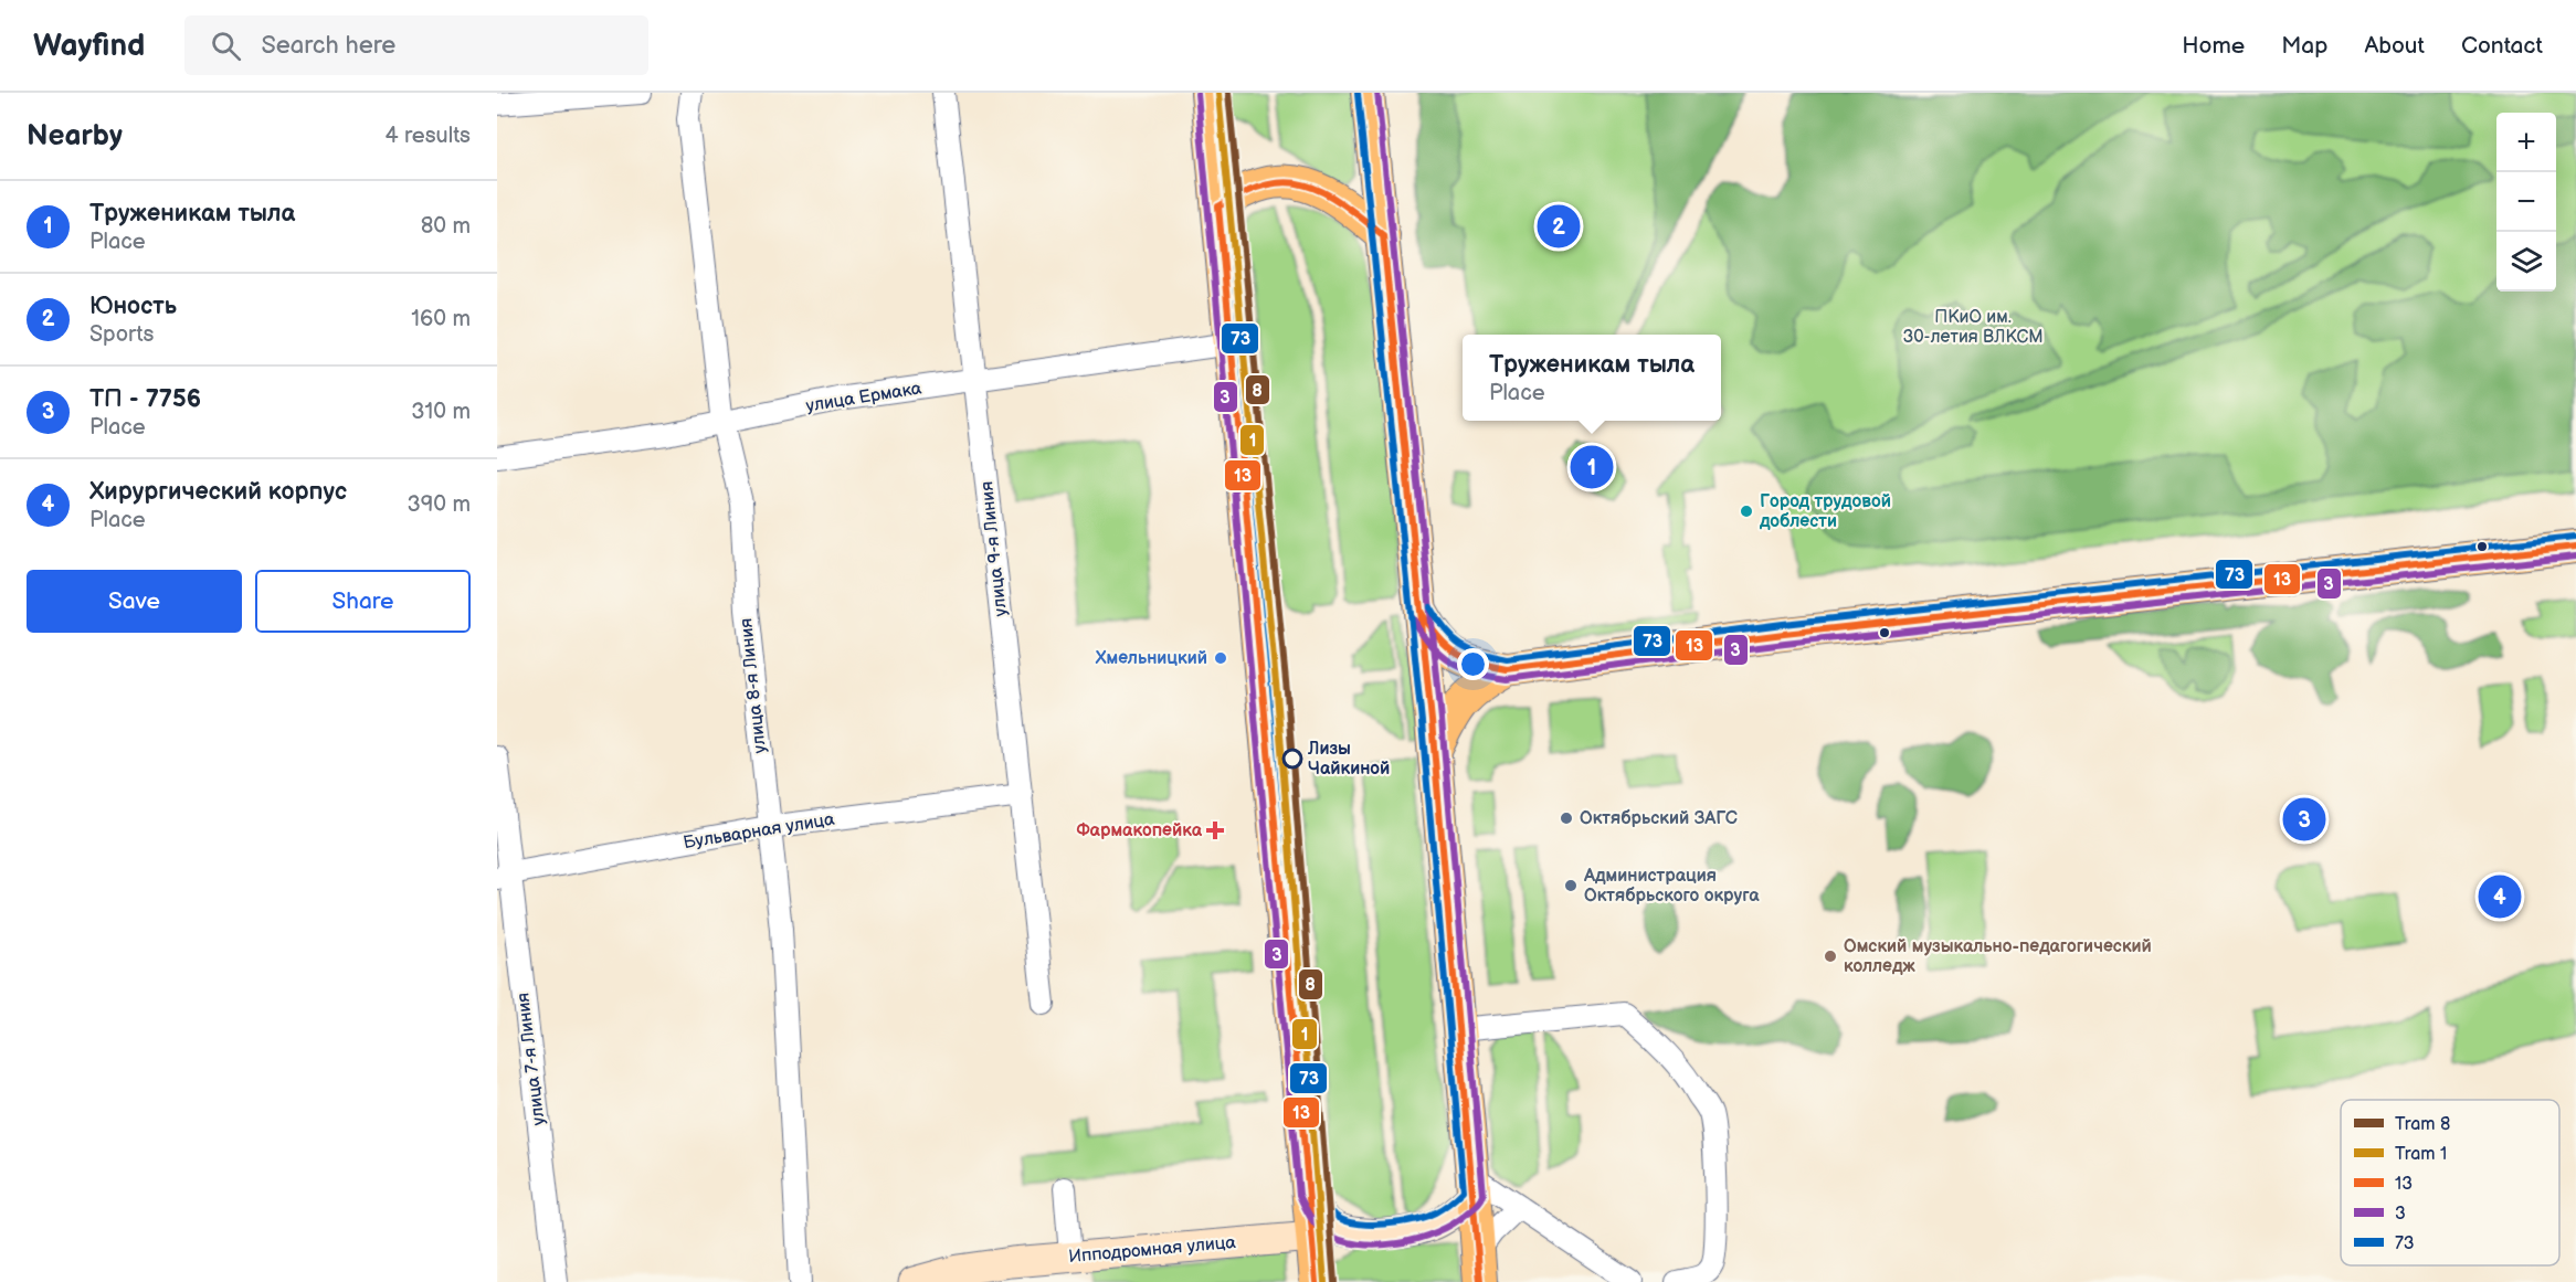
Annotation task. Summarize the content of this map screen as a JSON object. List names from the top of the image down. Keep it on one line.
{"streets":{"main road":["Ипподромная улица"],"street":["улица Ермака","улица 9-я Линия","улица 8-я Линия","Бульварная улица","улица 7-я Линия"]},"crossings":[["улица Ермака","улица 9-я Линия"],["улица Ермака","улица 8-я Линия"],["улица 9-я Линия","Бульварная улица"],["улица 8-я Линия","Бульварная улица"],["Бульварная улица","улица 7-я Линия"]],"parks":["ПКиО им. 30-летия ВЛКСМ"],"places":{"other":["Город трудовой доблести","Хмельницкий","Лизы Чайкиной","Октябрьский ЗАГС","Администрация Октябрьского округа","Омский музыкально-педагогический колледж"],"health":["Фармакопейка"]},"lines":["tram line 8","transit line 3","transit line 73","tram line 1","transit line 13"],"legend":["Tram 8","Tram 1","13","3","73"],"page":{"header":"Wayfind","search":"Search here","nav":["Home","Map","About","Contact"],"heading":["Nearby","4 results"],"map_buttons":["+","−"],"list":[{"mark":"1","name":"Труженикам тыла","note":"Place","value":"80 m"},{"mark":"2","name":"Юность","note":"Sports","value":"160 m"},{"mark":"3","name":"ТП - 7756","note":"Place","value":"310 m"},{"mark":"4","name":"Хирургический корпус","note":"Place","value":"390 m"}],"pins":["2","1","3","4"],"popup":["Труженикам тыла","Place"],"buttons":["Save","Share"]}}
